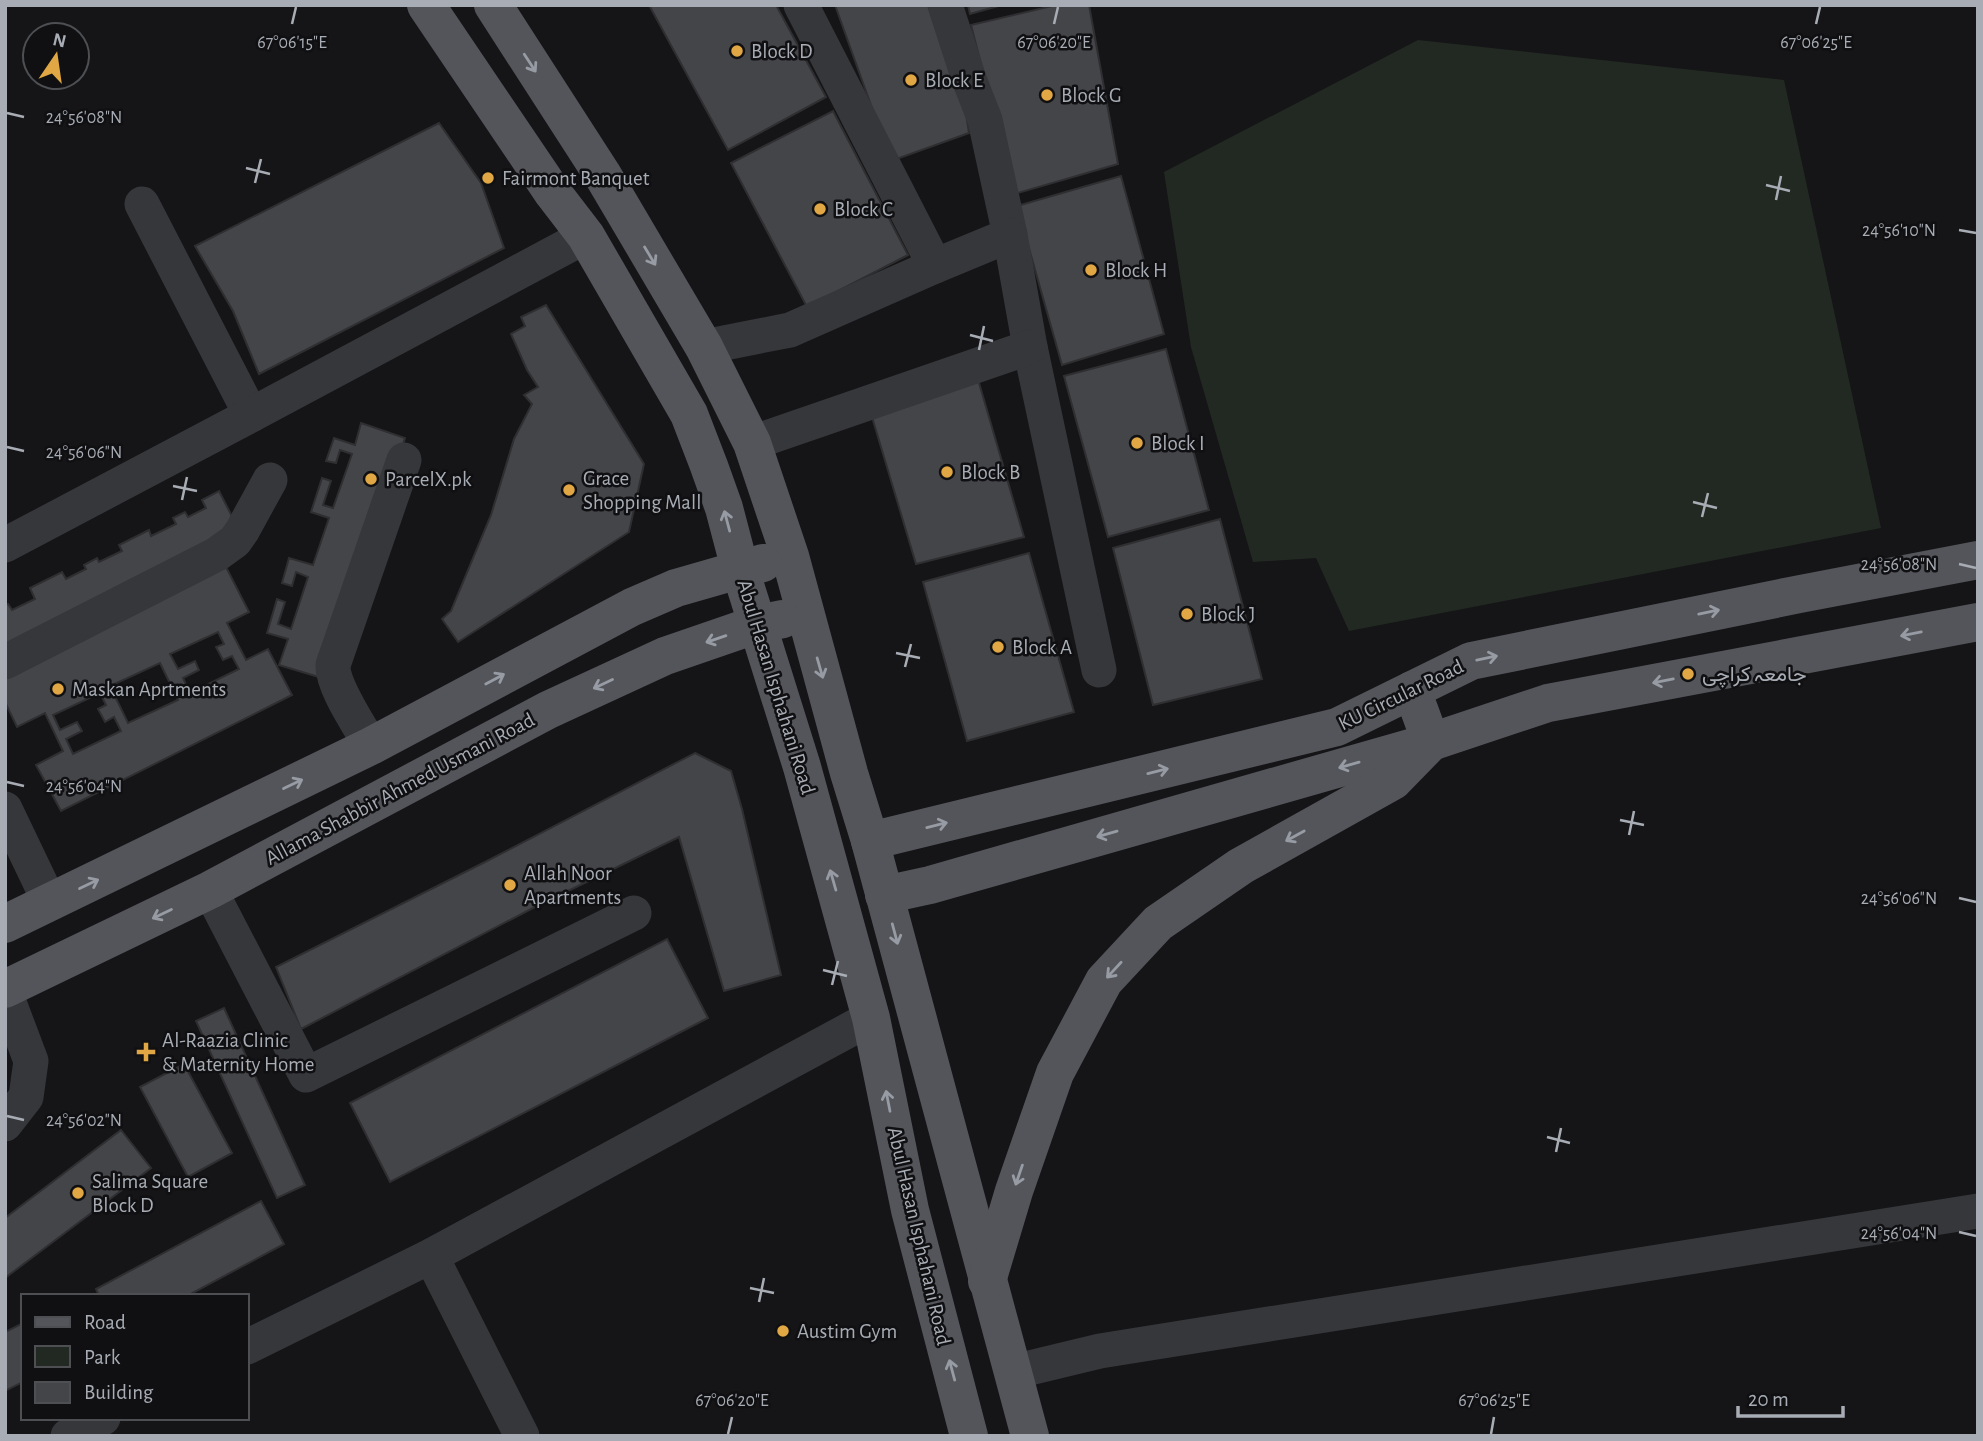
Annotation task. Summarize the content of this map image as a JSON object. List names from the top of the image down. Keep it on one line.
{"streets":{"main road":["Abul Hasan Isphahani Road","KU Circular Road","Allama Shabbir Ahmed Usmani Road"]},"crossings":[["Abul Hasan Isphahani Road","Allama Shabbir Ahmed Usmani Road"]],"places":{"other":["Block D","Block E","Block G","Fairmont Banquet","Block C","Block H","Block I","Block B","ParcelX.pk","Grace Shopping Mall","Block J","Block A","جامعہ کراچی","Maskan Aprtments","Allah Noor Apartments","Salima Square Block D","Austim Gym"],"health":["Al-Raazia Clinic & Maternity Home"]},"legend":["Road","Park","Building"],"scale_bar":"20 m","north":"top","coordinates":["67°06'20\"E","67°06'15\"E","67°06'25\"E","24°56'08\"N","24°56'10\"N","24°56'06\"N","24°56'04\"N","24°56'02\"N"]}
